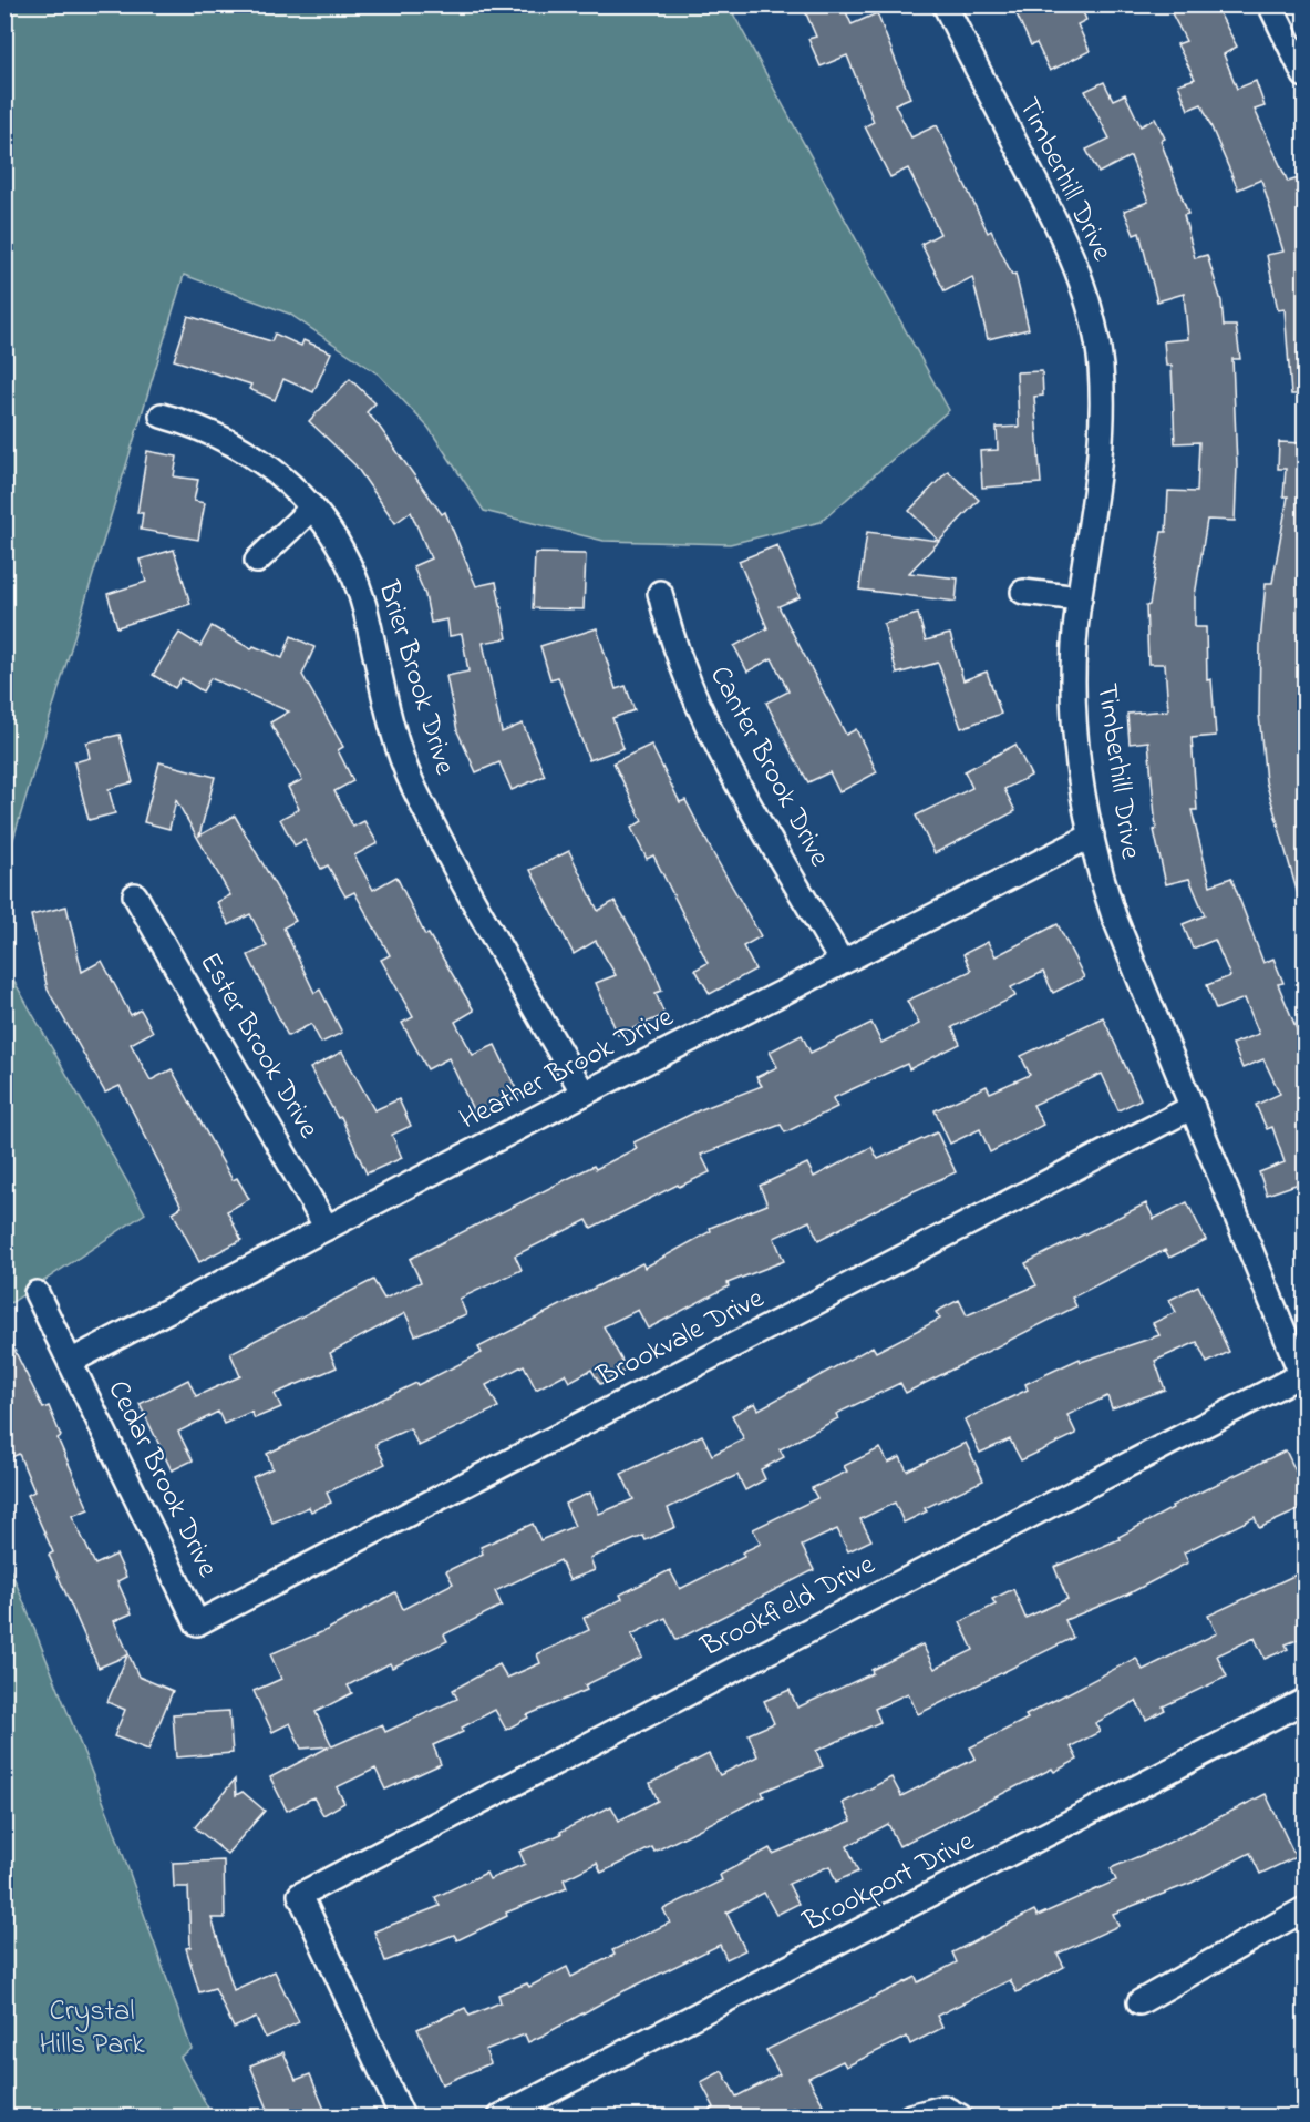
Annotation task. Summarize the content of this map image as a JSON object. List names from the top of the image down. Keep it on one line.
{"streets":{"street":["Timberhill Drive","Brier Brook Drive","Canter Brook Drive","Ester Brook Drive","Heather Brook Drive","Brookvale Drive","Cedar Brook Drive","Brookfield Drive","Brookport Drive"]},"crossings":[["Timberhill Drive","Heather Brook Drive"],["Timberhill Drive","Brookvale Drive"],["Timberhill Drive","Brookfield Drive"],["Brier Brook Drive","Heather Brook Drive"],["Canter Brook Drive","Heather Brook Drive"],["Ester Brook Drive","Heather Brook Drive"],["Heather Brook Drive","Cedar Brook Drive"],["Brookvale Drive","Cedar Brook Drive"]],"parks":["Crystal Hills Park"]}
